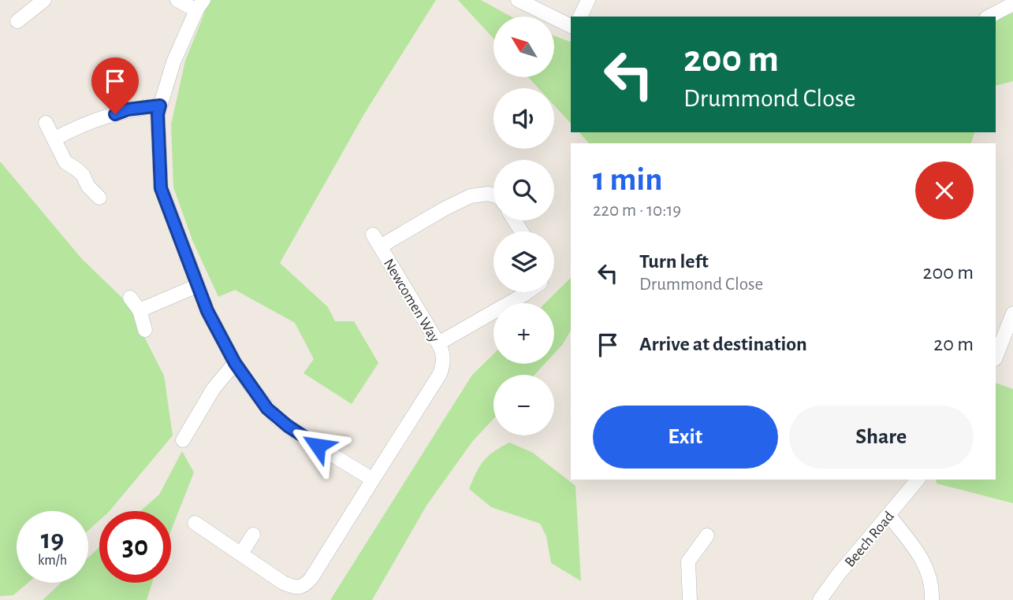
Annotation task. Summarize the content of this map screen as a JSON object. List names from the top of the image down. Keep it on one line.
{"streets":{"street":["Newcomen Way","Beech Road"]},"north":"top left","page":{"map_buttons":["+","−"],"turn":["200 m","Drummond Close"],"heading":["1 min","220 m · 10:19"],"list":[{"name":"Turn left","note":"Drummond Close","value":"200 m"},{"name":"Arrive at destination","value":"20 m"}],"buttons":["Exit","Share"],"speed":"19 km/h","limit":"30"}}
